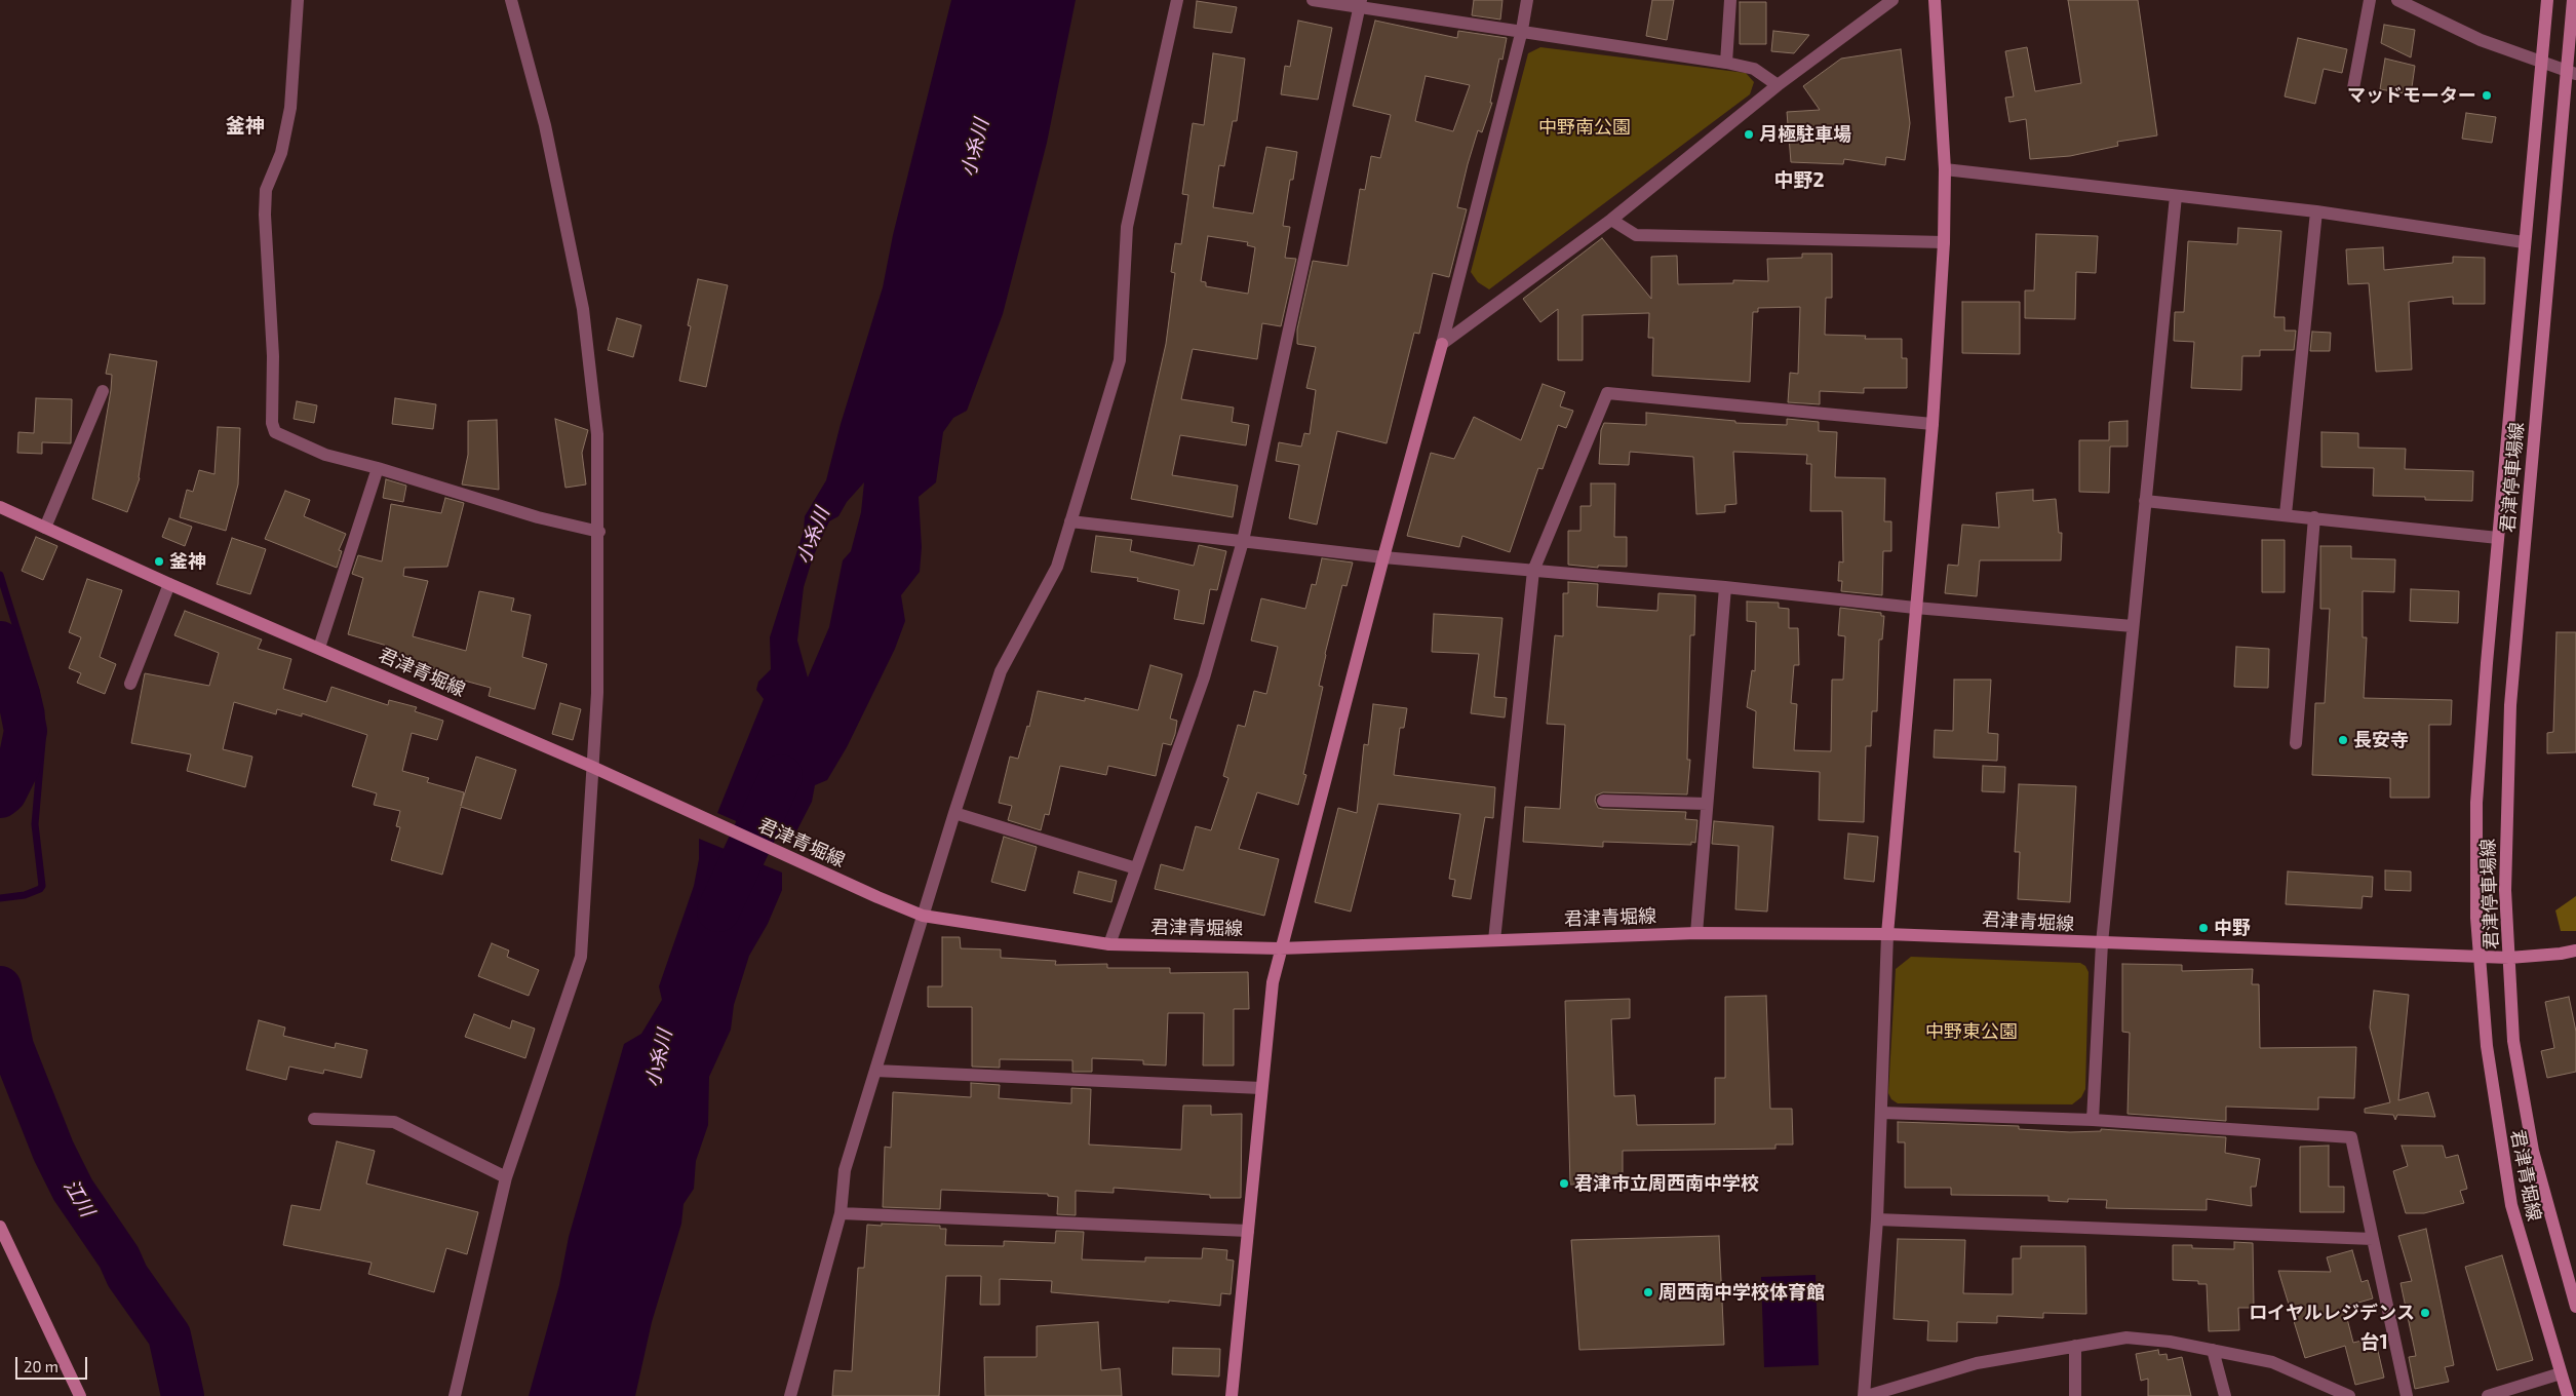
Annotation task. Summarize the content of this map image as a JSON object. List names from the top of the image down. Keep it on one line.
{"streets":{"main road":["君津停車場線","君津青堀線"]},"crossings":[["君津停車場線","君津青堀線"]],"districts":["釜神","中野2","台1"],"water":["小糸川","江川"],"parks":["中野南公園","中野東公園"],"places":["マッドモーター","月極駐車場","釜神","長安寺","中野","君津市立周西南中学校","周西南中学校体育館","ロイヤルレジデンス"],"scale_bar":"20 m"}
